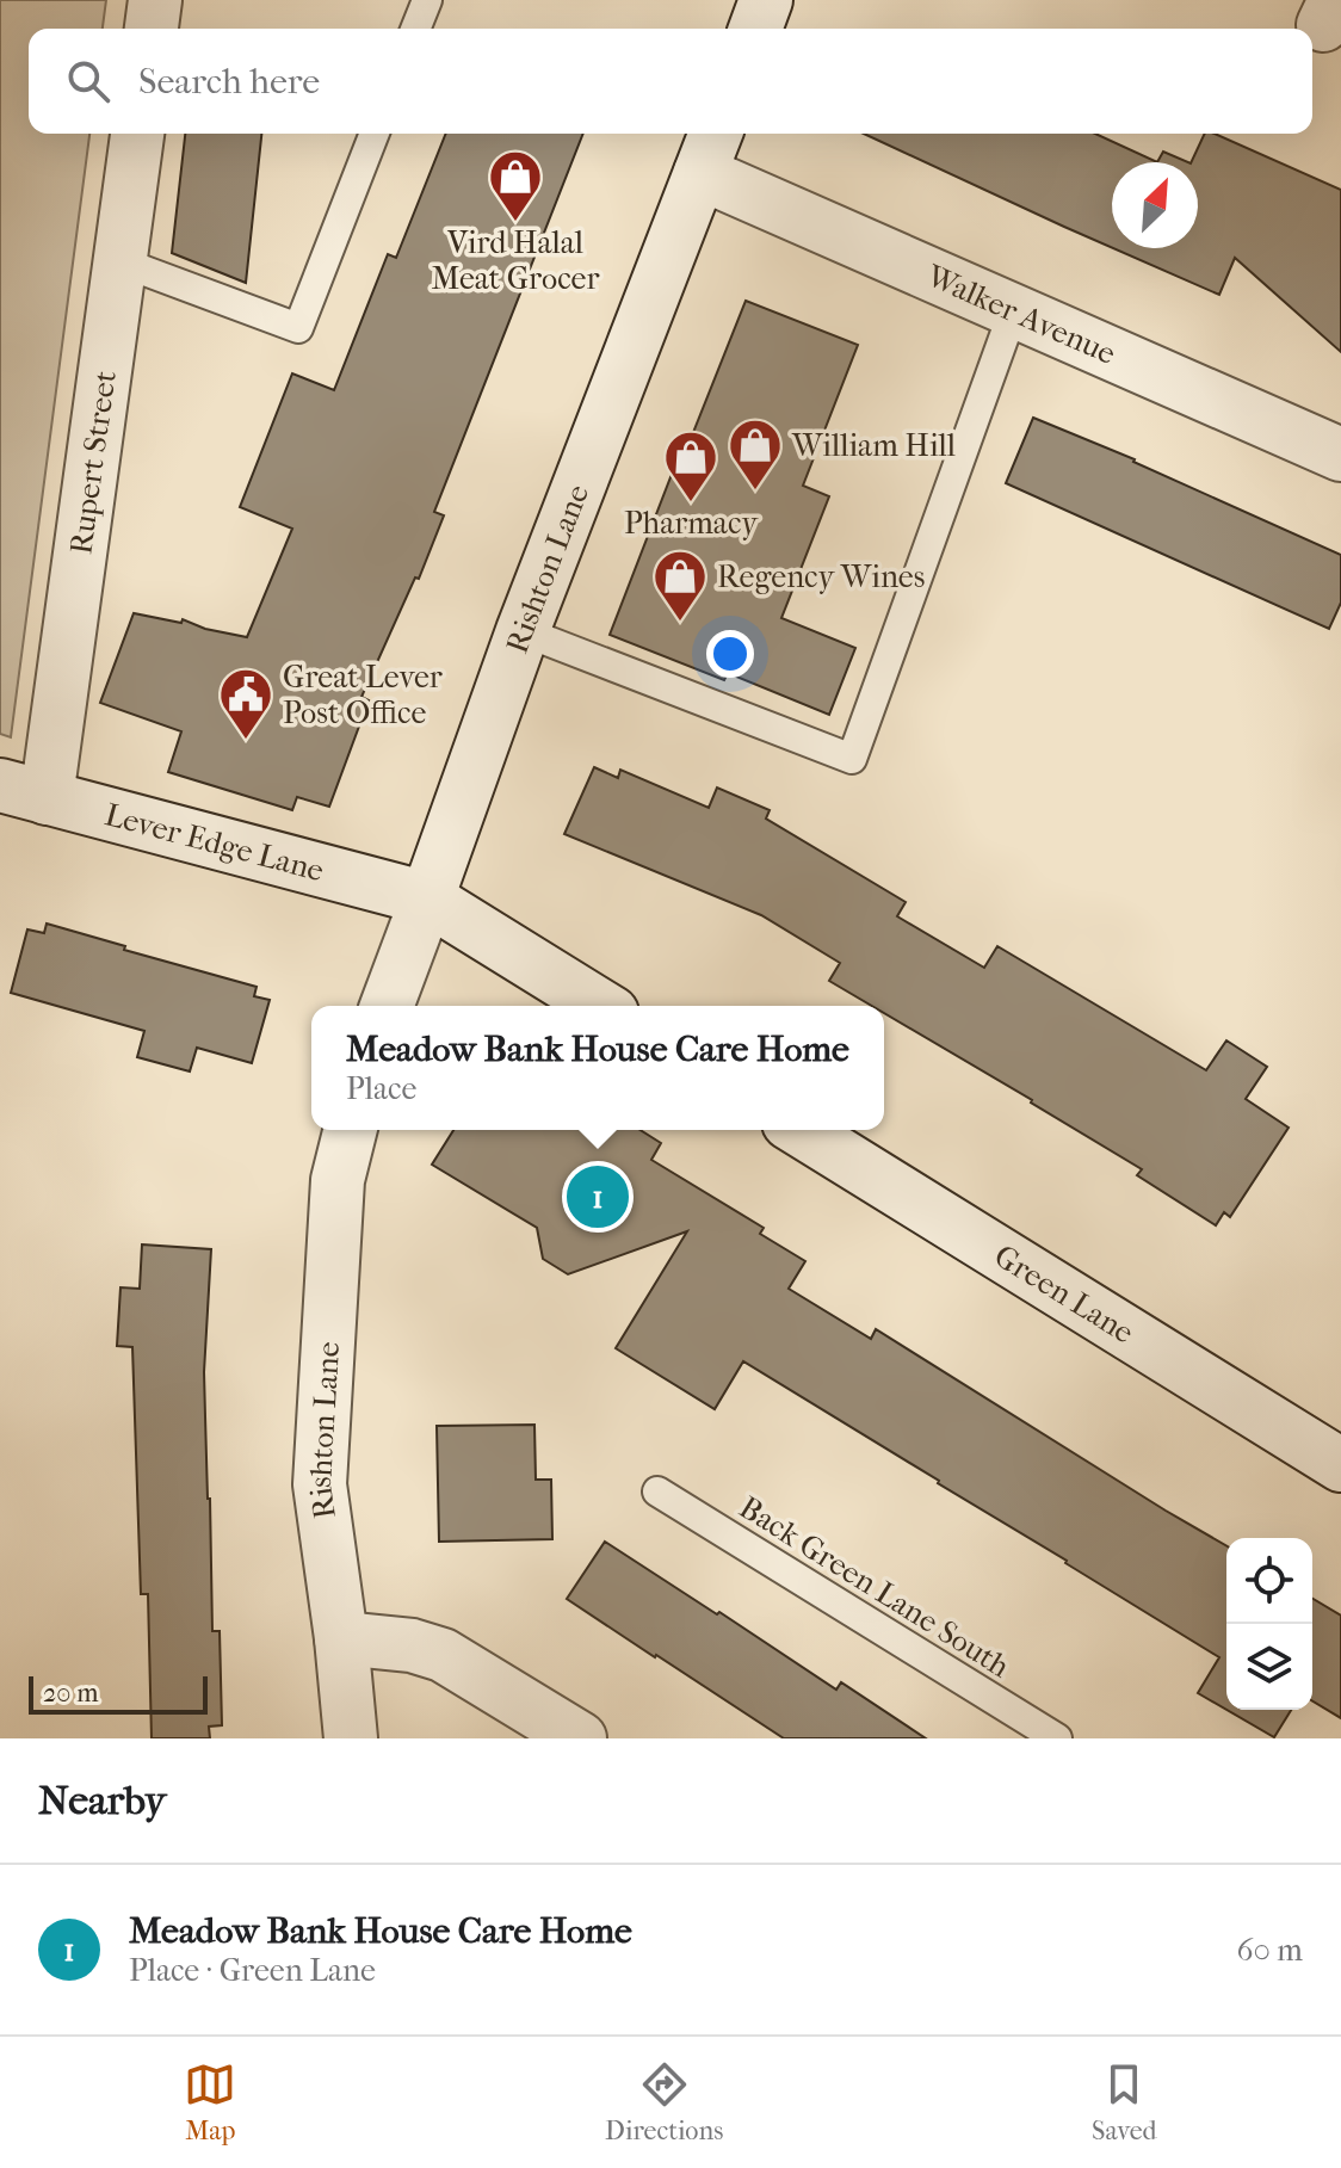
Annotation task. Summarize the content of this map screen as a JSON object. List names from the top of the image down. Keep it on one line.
{"streets":{"street":["Walker Avenue","Rupert Street","Rishton Lane","Lever Edge Lane","Green Lane"],"lane":["Back Green Lane South"]},"crossings":[["Walker Avenue","Rishton Lane"],["Rupert Street","Lever Edge Lane"],["Rishton Lane","Lever Edge Lane"]],"places":{"shop":["Vird Halal Meat Grocer","William Hill","Pharmacy","Regency Wines"],"public building":["Great Lever Post Office"]},"scale_bar":"20 m","north":"top right","page":{"search":"Search here","popup":["Meadow Bank House Care Home","Place"],"pins":"1","scale":"20 m","heading":"Nearby","list":[{"mark":"1","name":"Meadow Bank House Care Home","note":"Place · Green Lane","value":"60 m"}],"nav":["Map","Directions","Saved"]}}
